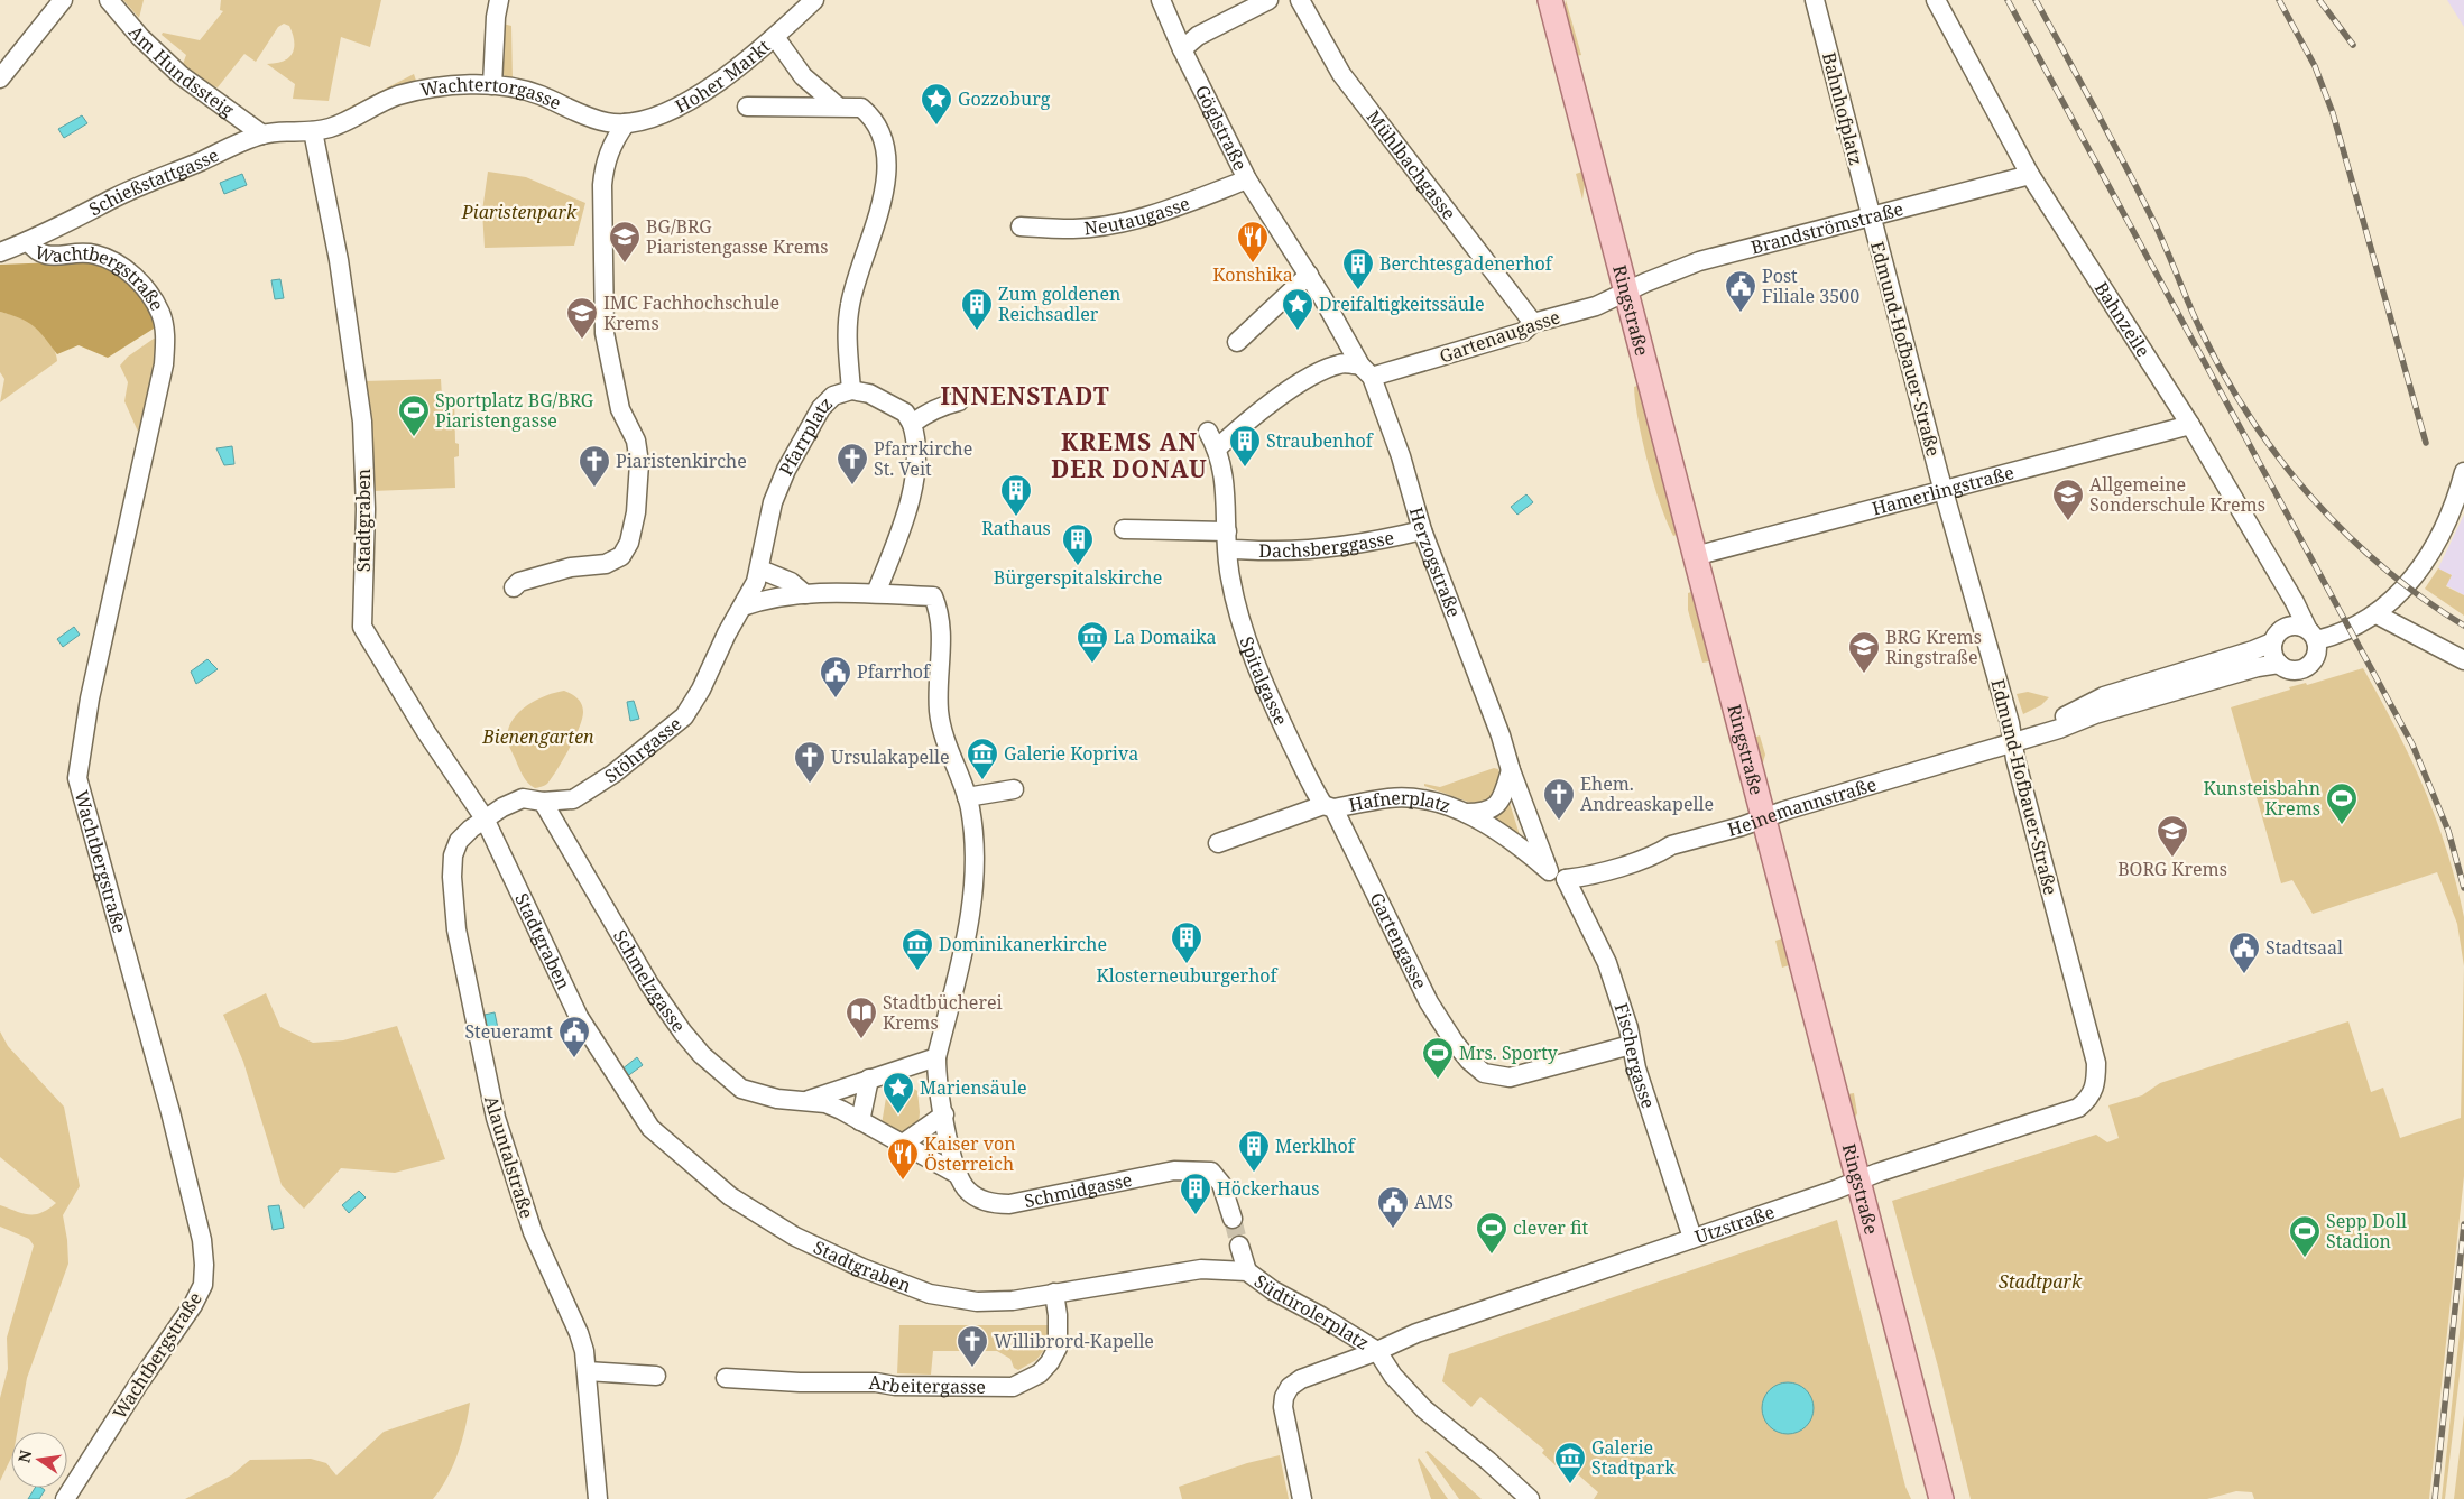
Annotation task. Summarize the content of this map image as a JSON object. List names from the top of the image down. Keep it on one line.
{"streets":{"main road":["Ringstraße"],"street":["Am Hundssteig","Hoher Markt","Wachtertorgasse","Bahnhofplatz","Göglstraße","Mühlbachgasse","Schießstattgasse","Neutaugasse","Brandströmstraße","Wachtbergstraße","Bahnzeile","Gartenaugasse","Edmund-Hofbauer-Straße","Pfarrplatz","Hamerlingstraße","Stadtgraben","Dachsberggasse","Herzogstraße","Spitalgasse","Stöhrgasse","Heinemannstraße","Hafnerplatz","Gartengasse","Schmelzgasse","Fischergasse","Alauntalstraße","Schmidgasse","Utzstraße","Südtirolerplatz","Arbeitergasse"]},"crossings":[["Am Hundssteig","Schießstattgasse"],["Hoher Markt","Wachtertorgasse"],["Wachtertorgasse","Schießstattgasse"],["Wachtertorgasse","Stadtgraben"],["Bahnhofplatz","Brandströmstraße"],["Bahnhofplatz","Edmund-Hofbauer-Straße"],["Göglstraße","Neutaugasse"],["Göglstraße","Herzogstraße"],["Mühlbachgasse","Gartenaugasse"],["Schießstattgasse","Wachtbergstraße"],["Schießstattgasse","Stadtgraben"],["Brandströmstraße","Ringstraße"],["Brandströmstraße","Bahnzeile"],["Brandströmstraße","Gartenaugasse"],["Brandströmstraße","Edmund-Hofbauer-Straße"],["Ringstraße","Gartenaugasse"],["Ringstraße","Hamerlingstraße"],["Ringstraße","Heinemannstraße"],["Ringstraße","Utzstraße"],["Bahnzeile","Hamerlingstraße"],["Bahnzeile","Heinemannstraße"],["Gartenaugasse","Herzogstraße"],["Gartenaugasse","Spitalgasse"],["Edmund-Hofbauer-Straße","Hamerlingstraße"],["Edmund-Hofbauer-Straße","Heinemannstraße"],["Edmund-Hofbauer-Straße","Utzstraße"],["Pfarrplatz","Stöhrgasse"],["Stadtgraben","Stöhrgasse"],["Stadtgraben","Alauntalstraße"],["Stadtgraben","Südtirolerplatz"],["Stadtgraben","Arbeitergasse"],["Dachsberggasse","Herzogstraße"],["Dachsberggasse","Spitalgasse"],["Herzogstraße","Hafnerplatz"],["Spitalgasse","Hafnerplatz"],["Spitalgasse","Gartengasse"],["Stöhrgasse","Schmelzgasse"],["Stöhrgasse","Alauntalstraße"],["Heinemannstraße","Hafnerplatz"],["Heinemannstraße","Fischergasse"],["Hafnerplatz","Gartengasse"],["Hafnerplatz","Fischergasse"],["Gartengasse","Fischergasse"],["Schmelzgasse","Schmidgasse"],["Fischergasse","Utzstraße"],["Utzstraße","Südtirolerplatz"]],"districts":["INNENSTADT","KREMS AN DER DONAU"],"parks":["Piaristenpark","Bienengarten","Stadtpark"],"places":{"place":["Gozzoburg","Dreifaltigkeitssäule","Mariensäule"],"school or university":["BG/BRG Piaristengasse Krems","IMC Fachhochschule Krems","Allgemeine Sonderschule Krems","BRG Krems Ringstraße","BORG Krems"],"restaurant":["Konshika","Kaiser von Österreich"],"building":["Berchtesgadenerhof","Zum goldenen Reichsadler","Straubenhof","Rathaus","Bürgerspitalskirche","Klosterneuburgerhof","Merklhof","Höckerhaus"],"public building":["Post Filiale 3500","Pfarrhof","Stadtsaal","Steueramt","AMS"],"sports":["Sportplatz BG/BRG Piaristengasse","Kunsteisbahn Krems","Mrs. Sporty","clever fit","Sepp Doll Stadion"],"church":["Pfarrkirche St. Veit","Piaristenkirche","Ursulakapelle","Ehem. Andreaskapelle","Willibrord-Kapelle"],"museum":["La Domaika","Galerie Kopriva","Dominikanerkirche","Galerie Stadtpark"],"library":["Stadtbücherei Krems"]},"north":"left"}
